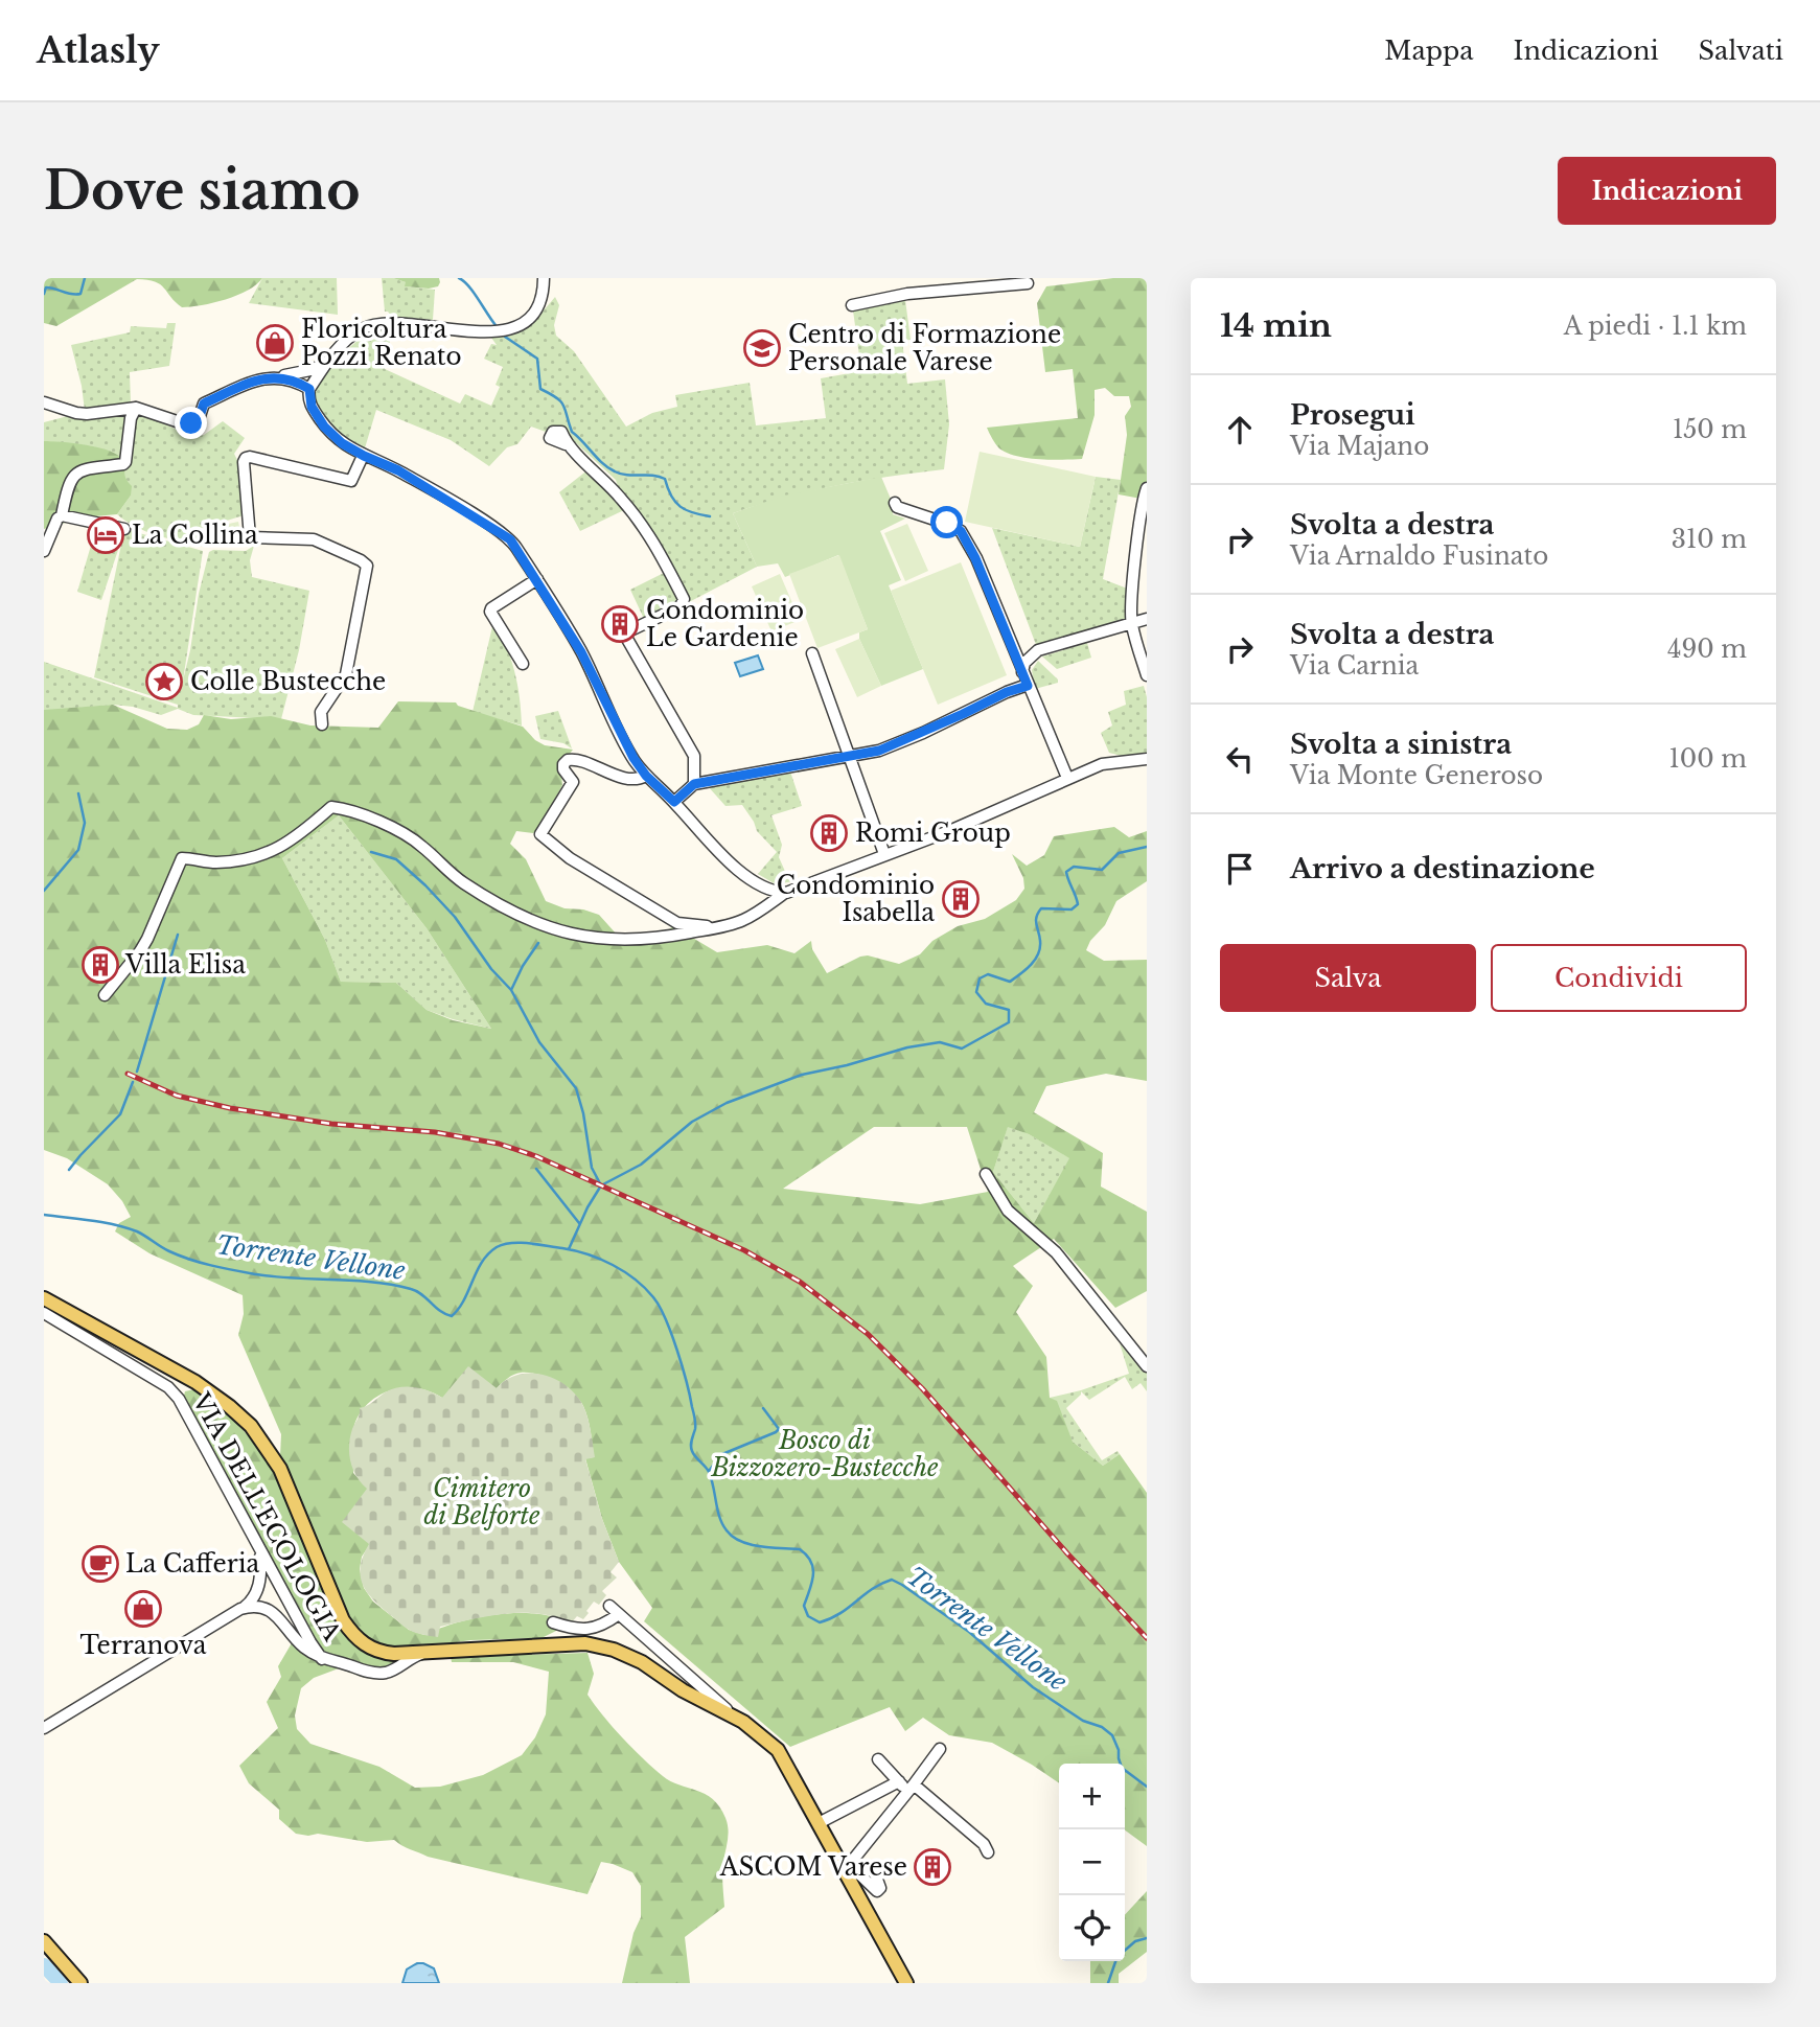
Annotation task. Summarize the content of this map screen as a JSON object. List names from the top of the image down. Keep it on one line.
{"streets":{"street":["VIA DELL'ECOLOGIA"]},"water":["Torrente Vellone"],"parks":["Bosco di Bizzozero-Bustecche","Cimitero di Belforte"],"places":{"shop":["Floricoltura Pozzi Renato","Terranova"],"school or university":["Centro di Formazione Personale Varese"],"hotel":["La Collina"],"building":["Condominio Le Gardenie","Romi Group","Condominio Isabella","Villa Elisa","ASCOM Varese"],"place":["Colle Bustecche"],"cafe":["La Cafferia"]},"page":{"header":"Atlasly","nav":["Mappa","Indicazioni","Salvati"],"buttons":["Indicazioni",["Salva","Condividi"]],"title":"Dove siamo","heading":["14 min","A piedi · 1.1 km"],"list":[["Prosegui","Via Majano","150 m"],["Svolta a destra","Via Arnaldo Fusinato","310 m"],["Svolta a destra","Via Carnia","490 m"],["Svolta a sinistra","Via Monte Generoso","100 m"],"Arrivo a destinazione"],"map_buttons":["+","−"]}}
